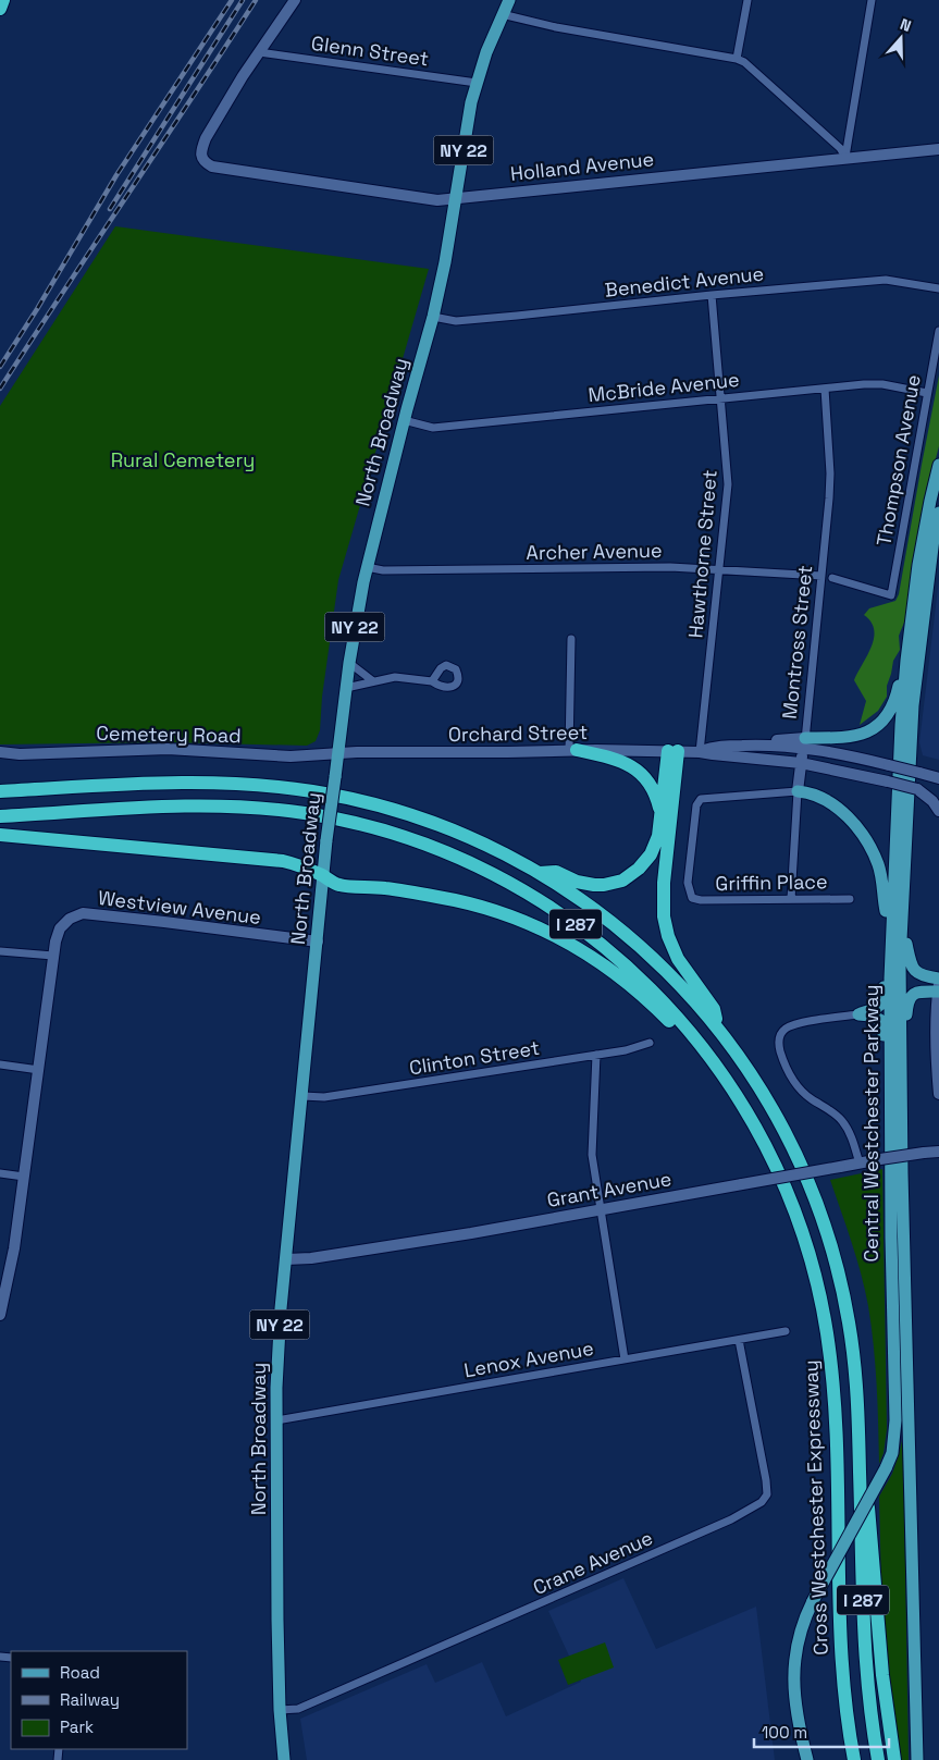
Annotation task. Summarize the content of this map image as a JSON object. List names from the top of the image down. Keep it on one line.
{"streets":{"highway":["I 287","Cross Westchester Expressway"],"main road":["NY 22","North Broadway","Central Westchester Parkway"],"street":["Glenn Street","Holland Avenue","Benedict Avenue","McBride Avenue","Thompson Avenue","Archer Avenue","Hawthorne Street","Montross Street","Orchard Street","Cemetery Road","Griffin Place","Westview Avenue","Clinton Street","Grant Avenue","Lenox Avenue","Crane Avenue"]},"crossings":[["Glenn Street","Holland Avenue"],["Glenn Street","North Broadway"],["Holland Avenue","North Broadway"],["Benedict Avenue","North Broadway"],["Benedict Avenue","Hawthorne Street"],["McBride Avenue","North Broadway"],["McBride Avenue","Thompson Avenue"],["McBride Avenue","Hawthorne Street"],["McBride Avenue","Montross Street"],["North Broadway","Archer Avenue"],["North Broadway","Orchard Street"],["North Broadway","Cemetery Road"],["North Broadway","Westview Avenue"],["North Broadway","Clinton Street"],["North Broadway","Grant Avenue"],["North Broadway","Lenox Avenue"],["North Broadway","Crane Avenue"],["Archer Avenue","Hawthorne Street"],["Archer Avenue","Montross Street"],["Hawthorne Street","Orchard Street"],["Montross Street","Orchard Street"],["Montross Street","Griffin Place"],["Orchard Street","Cemetery Road"],["Lenox Avenue","Crane Avenue"]],"parks":["Rural Cemetery"],"legend":["Road","Railway","Park"],"scale_bar":"100 m","north":"top"}
